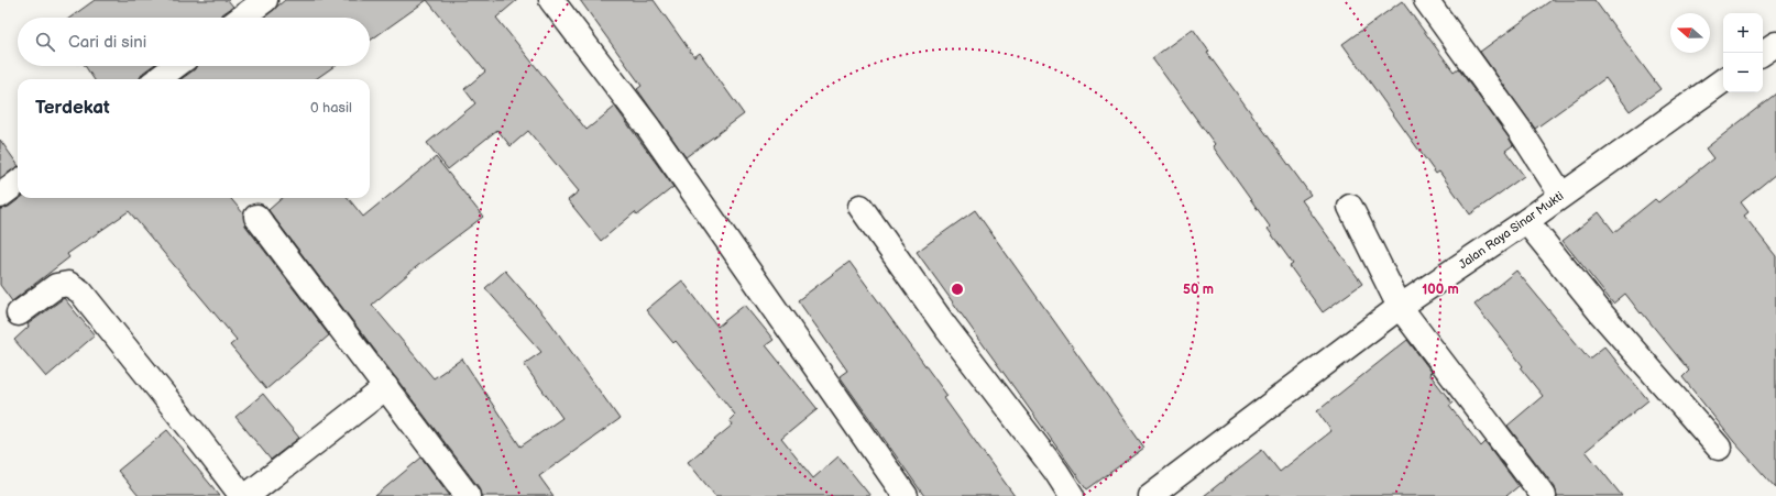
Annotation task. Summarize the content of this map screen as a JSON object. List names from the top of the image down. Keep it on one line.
{"streets":{"main road":["Jalan Raya Sinar Mukti"]},"north":"left","page":{"map_buttons":["+","−"],"search":"Cari di sini","heading":["Terdekat","0 hasil"]},"rings":["50 m","100 m"]}
